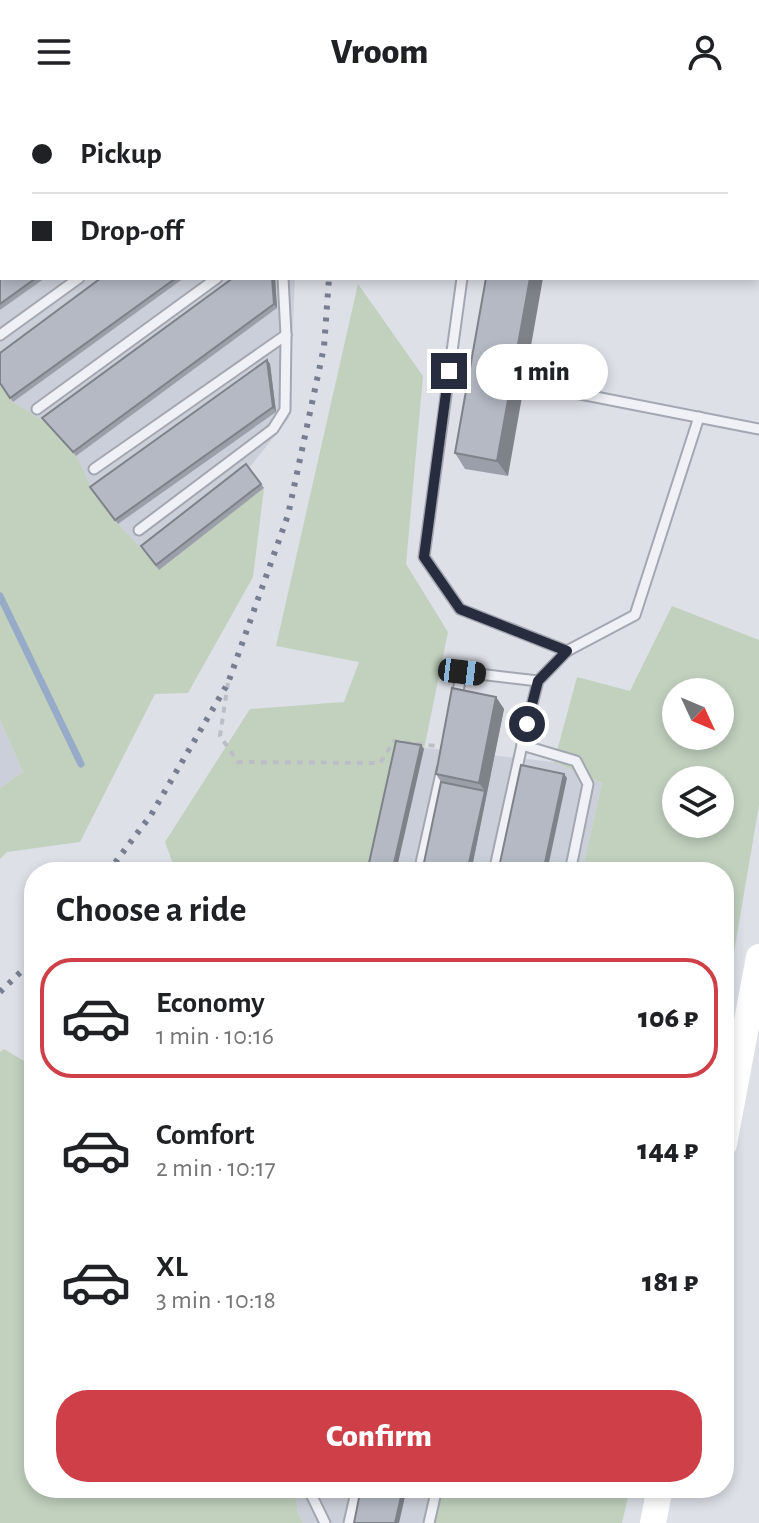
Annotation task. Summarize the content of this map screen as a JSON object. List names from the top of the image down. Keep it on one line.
{"north":"bottom right","page":{"header":"Vroom","banner":["Pickup","Drop-off"],"bubble":"1 min","heading":"Choose a ride","list":[{"name":"Economy","note":"1 min · 10:16","value":"106 ₽"},{"name":"Comfort","note":"2 min · 10:17","value":"144 ₽"},{"name":"XL","note":"3 min · 10:18","value":"181 ₽"}],"buttons":"Confirm"}}
